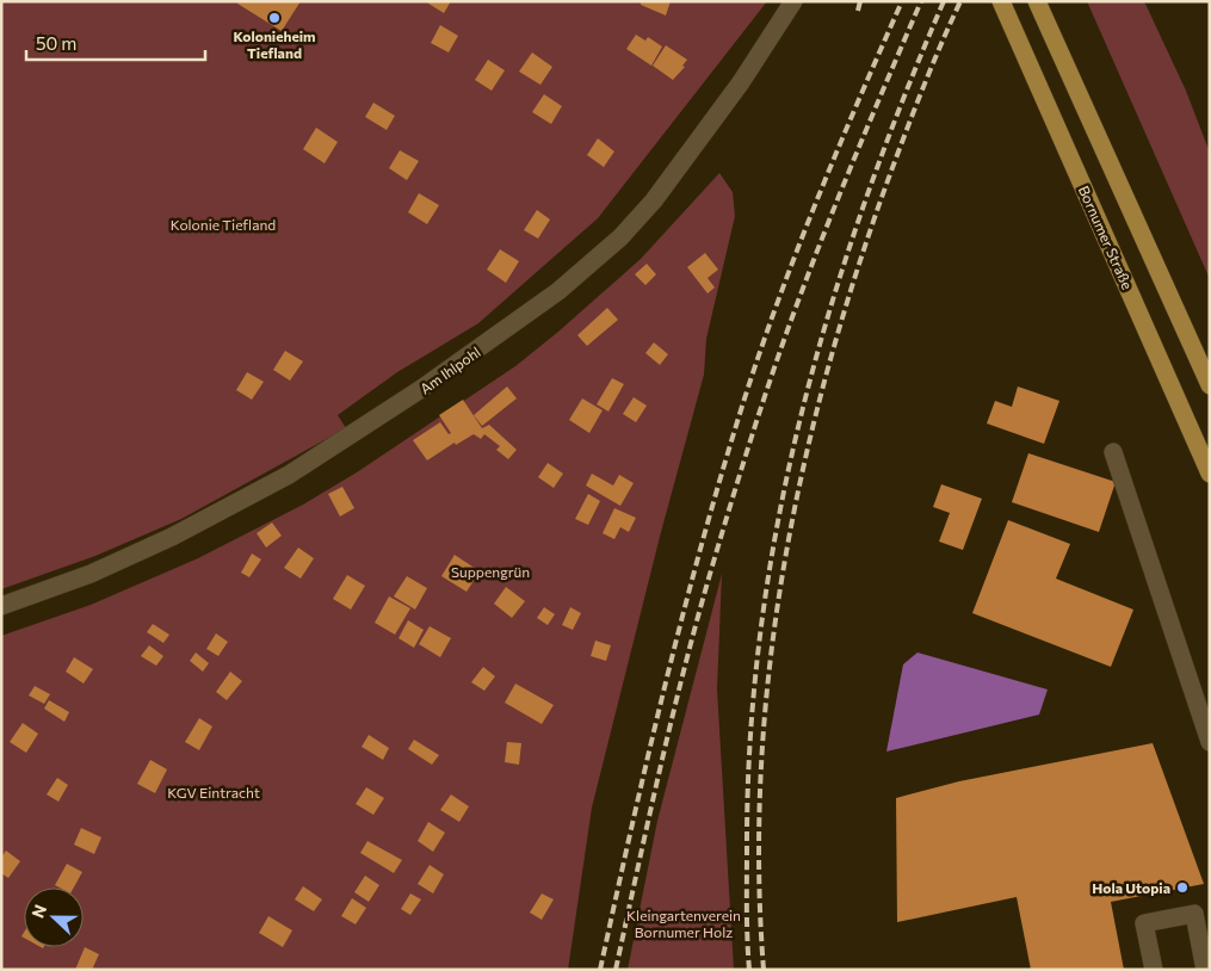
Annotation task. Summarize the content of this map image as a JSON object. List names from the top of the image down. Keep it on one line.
{"streets":{"main road":["Bornumer Straße"],"lane":["Am Ihlpohl"]},"parks":["Kolonie Tiefland","Suppengrün","KGV Eintracht","Kleingartenverein Bornumer Holz"],"places":["Kolonieheim Tiefland","Hola Utopia"],"scale_bar":"50 m","north":"left"}
